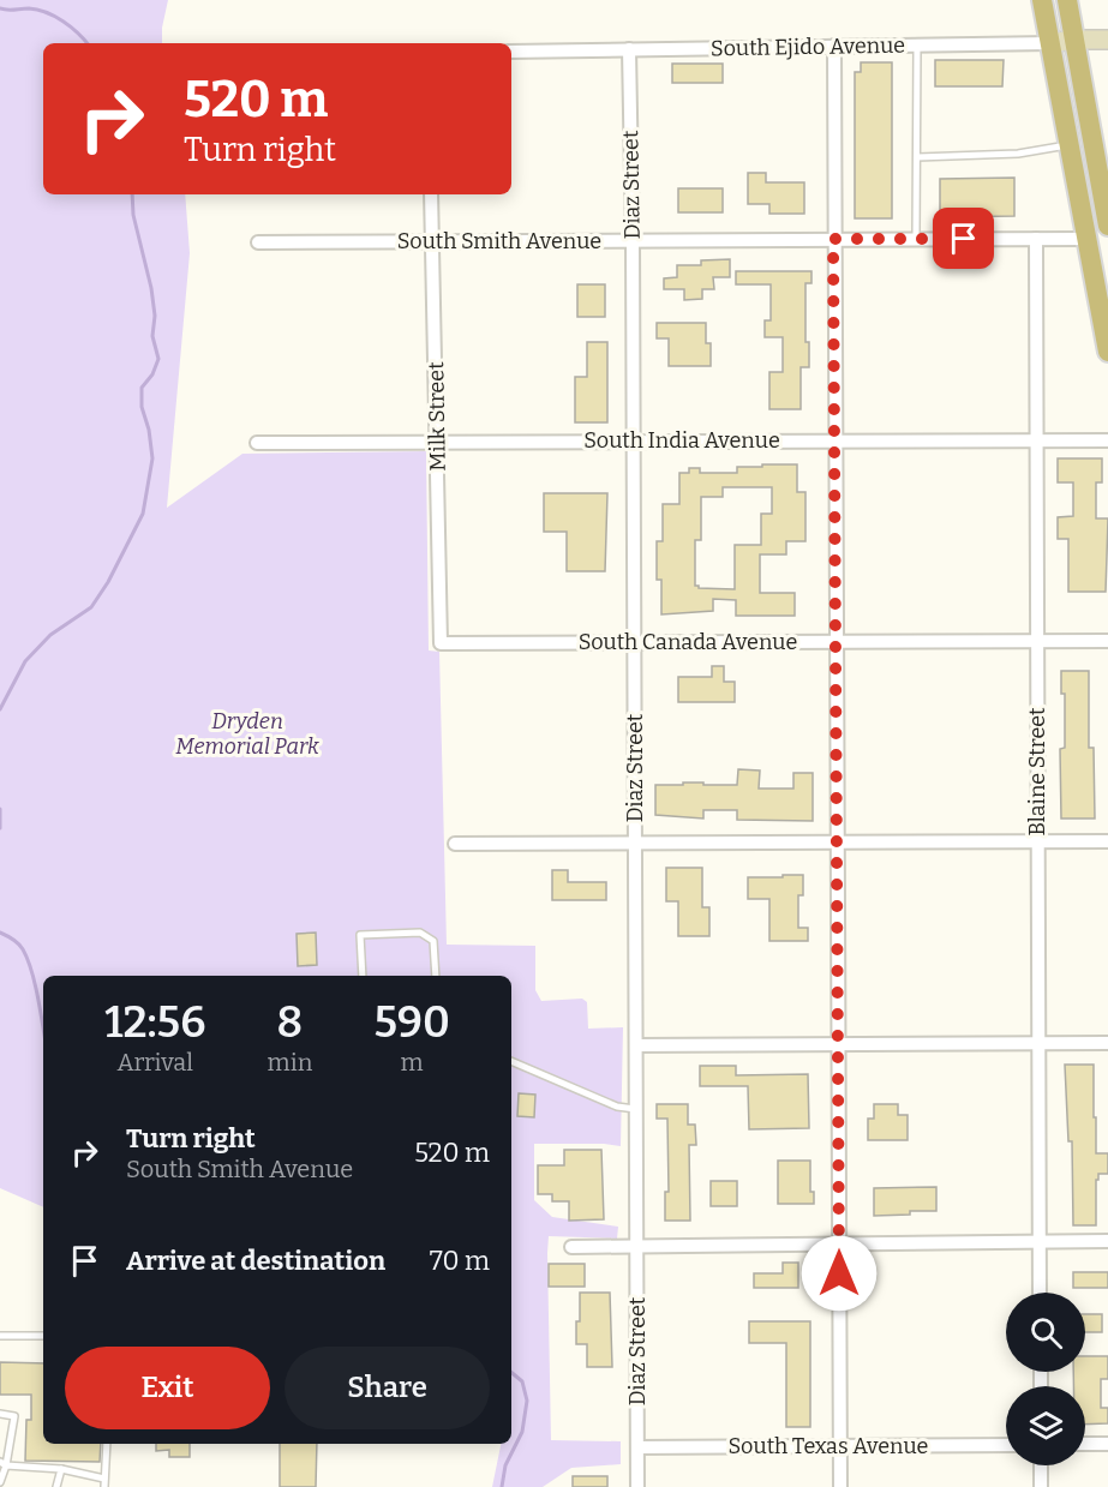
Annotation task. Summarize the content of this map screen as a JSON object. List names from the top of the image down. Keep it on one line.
{"streets":{"main road":["South Ejido Avenue"],"street":["Diaz Street","South Smith Avenue","Milk Street","South India Avenue","South Canada Avenue","Blaine Street","South Texas Avenue"]},"crossings":[["South Ejido Avenue","Diaz Street"],["Diaz Street","South Smith Avenue"],["Diaz Street","South India Avenue"],["Diaz Street","South Canada Avenue"],["Diaz Street","South Texas Avenue"],["South Smith Avenue","Milk Street"],["South Smith Avenue","Blaine Street"],["Milk Street","South India Avenue"],["Milk Street","South Canada Avenue"],["South India Avenue","Blaine Street"],["South Canada Avenue","Blaine Street"]],"parks":["Dryden Memorial Park"],"page":{"turn":["520 m","Turn right"],"eta":["12:56","Arrival","8","min","590","m"],"list":[{"name":"Turn right","note":"South Smith Avenue","value":"520 m"},{"name":"Arrive at destination","value":"70 m"}],"buttons":["Exit","Share"]}}
